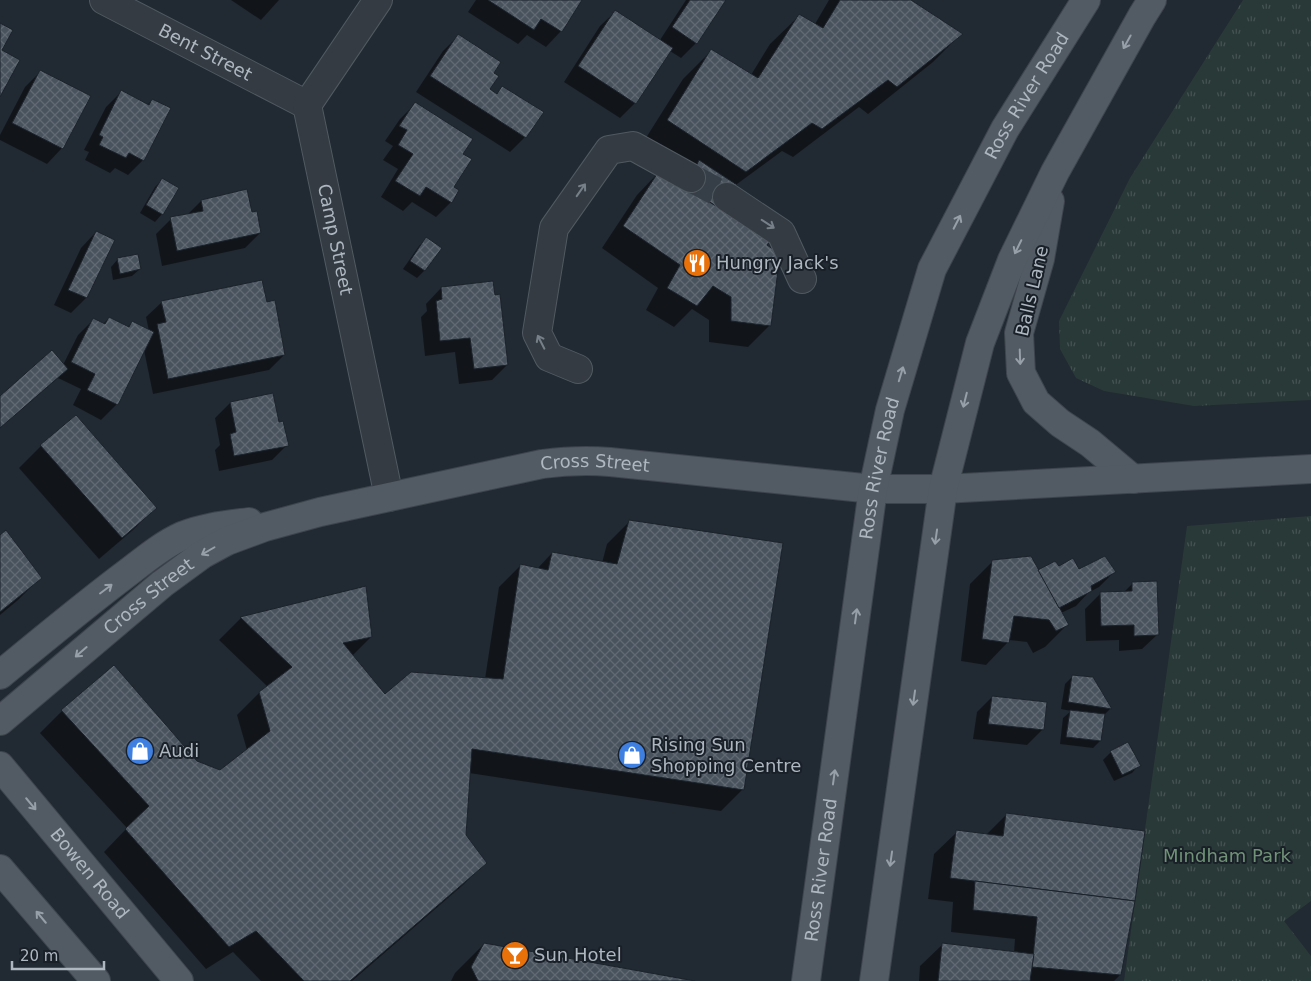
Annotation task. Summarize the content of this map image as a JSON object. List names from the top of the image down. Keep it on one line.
{"streets":{"main road":["Ross River Road","Balls Lane","Cross Street","Bowen Road"],"street":["Bent Street","Camp Street"]},"crossings":[["Bent Street","Camp Street"],["Ross River Road","Cross Street"],["Camp Street","Cross Street"]],"parks":["Mindham Park"],"places":{"restaurant":["Hungry Jack's"],"shop":["Audi","Rising Sun Shopping Centre"],"bar":["Sun Hotel"]},"scale_bar":"20 m"}
